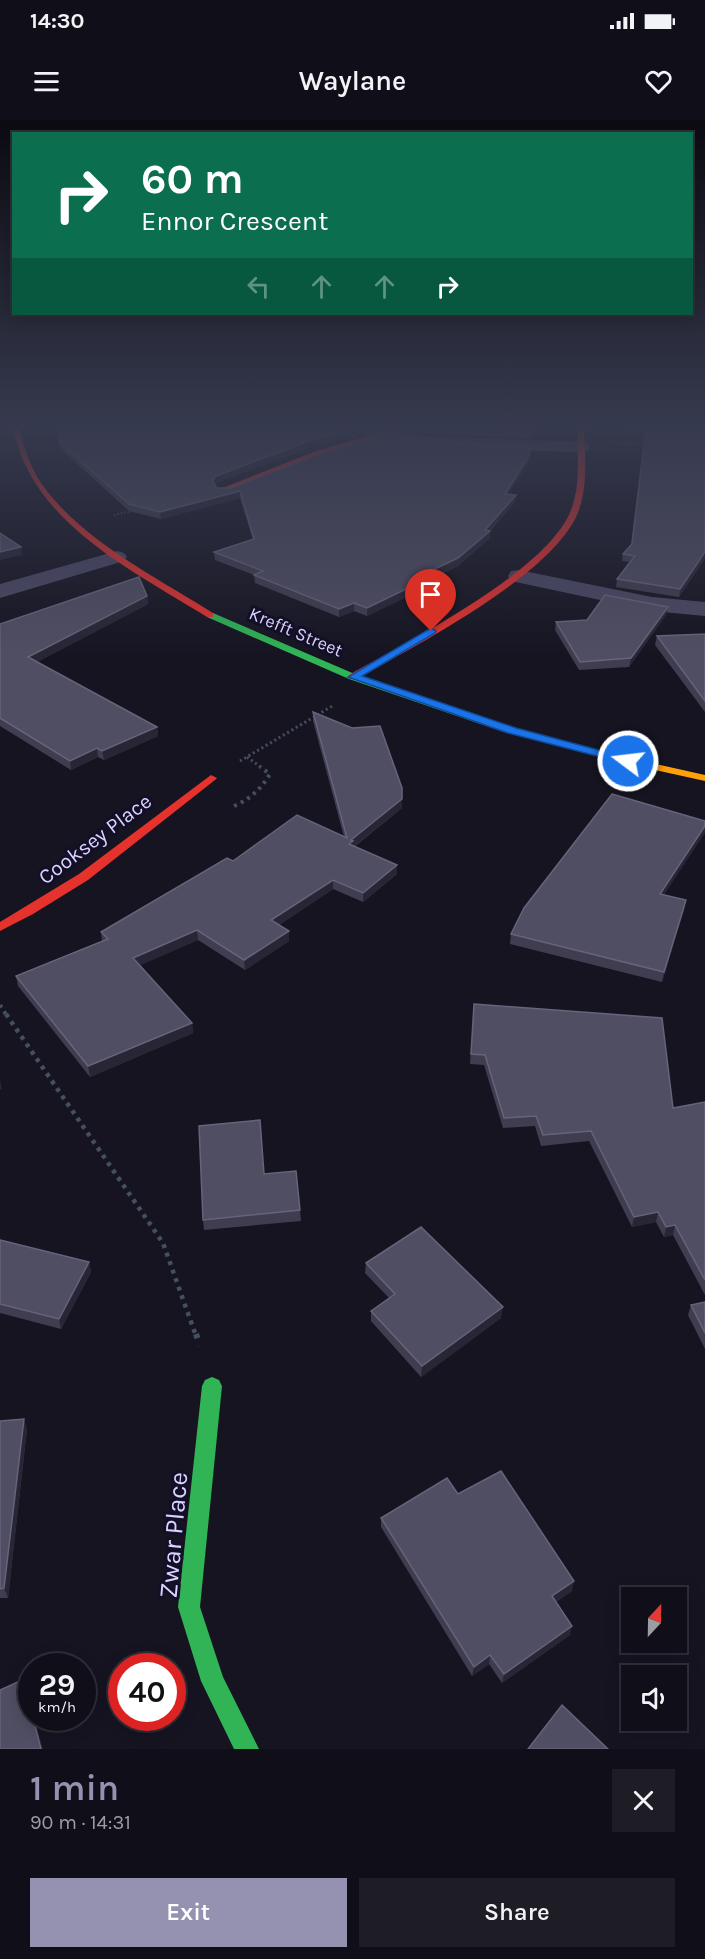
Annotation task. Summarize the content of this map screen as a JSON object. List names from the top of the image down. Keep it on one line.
{"streets":{"street":["Krefft Street","Cooksey Place","Zwar Place"]},"north":"top","page":{"status":"14:30","header":"Waylane","turn":["60 m","Ennor Crescent"],"speed":"29 km/h","limit":"40","heading":["1 min","90 m · 14:31"],"buttons":["Exit","Share"]}}
